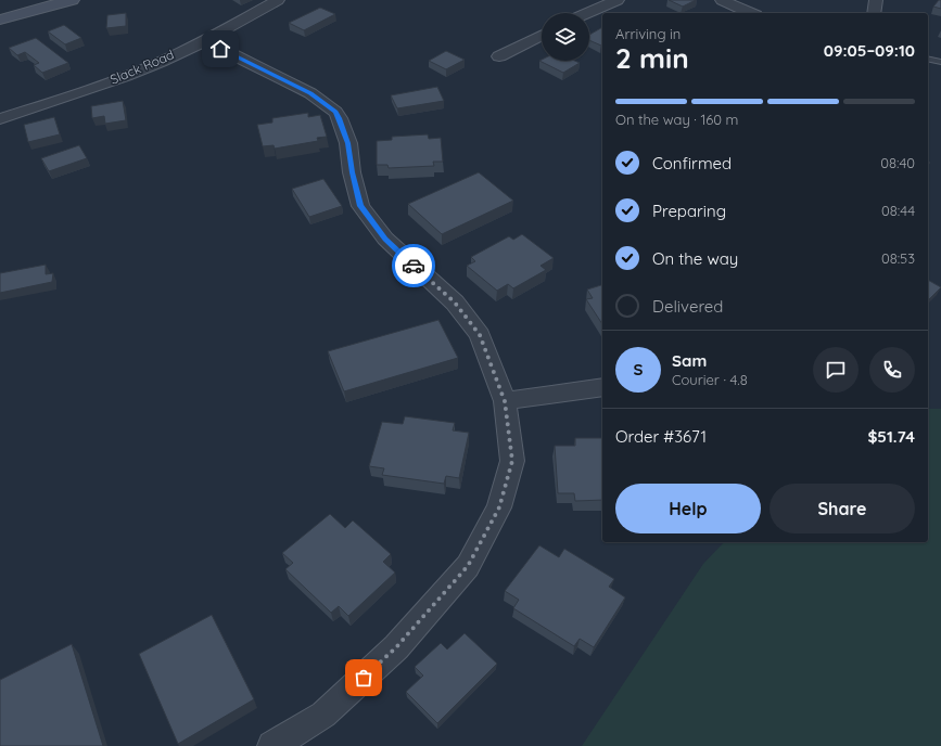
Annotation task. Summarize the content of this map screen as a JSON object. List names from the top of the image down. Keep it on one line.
{"streets":{"street":["Slack Road"]},"page":{"heading":["2 min","Arriving in","09:05–09:10"],"panel":["Sam","Courier · 4.8","Order #3671","$51.74"],"bar":"On the way · 160 m","list":[["Confirmed","08:40"],["Preparing","08:44"],["On the way","08:53"],"Delivered"],"round":"S","buttons":["Help","Share"]}}
